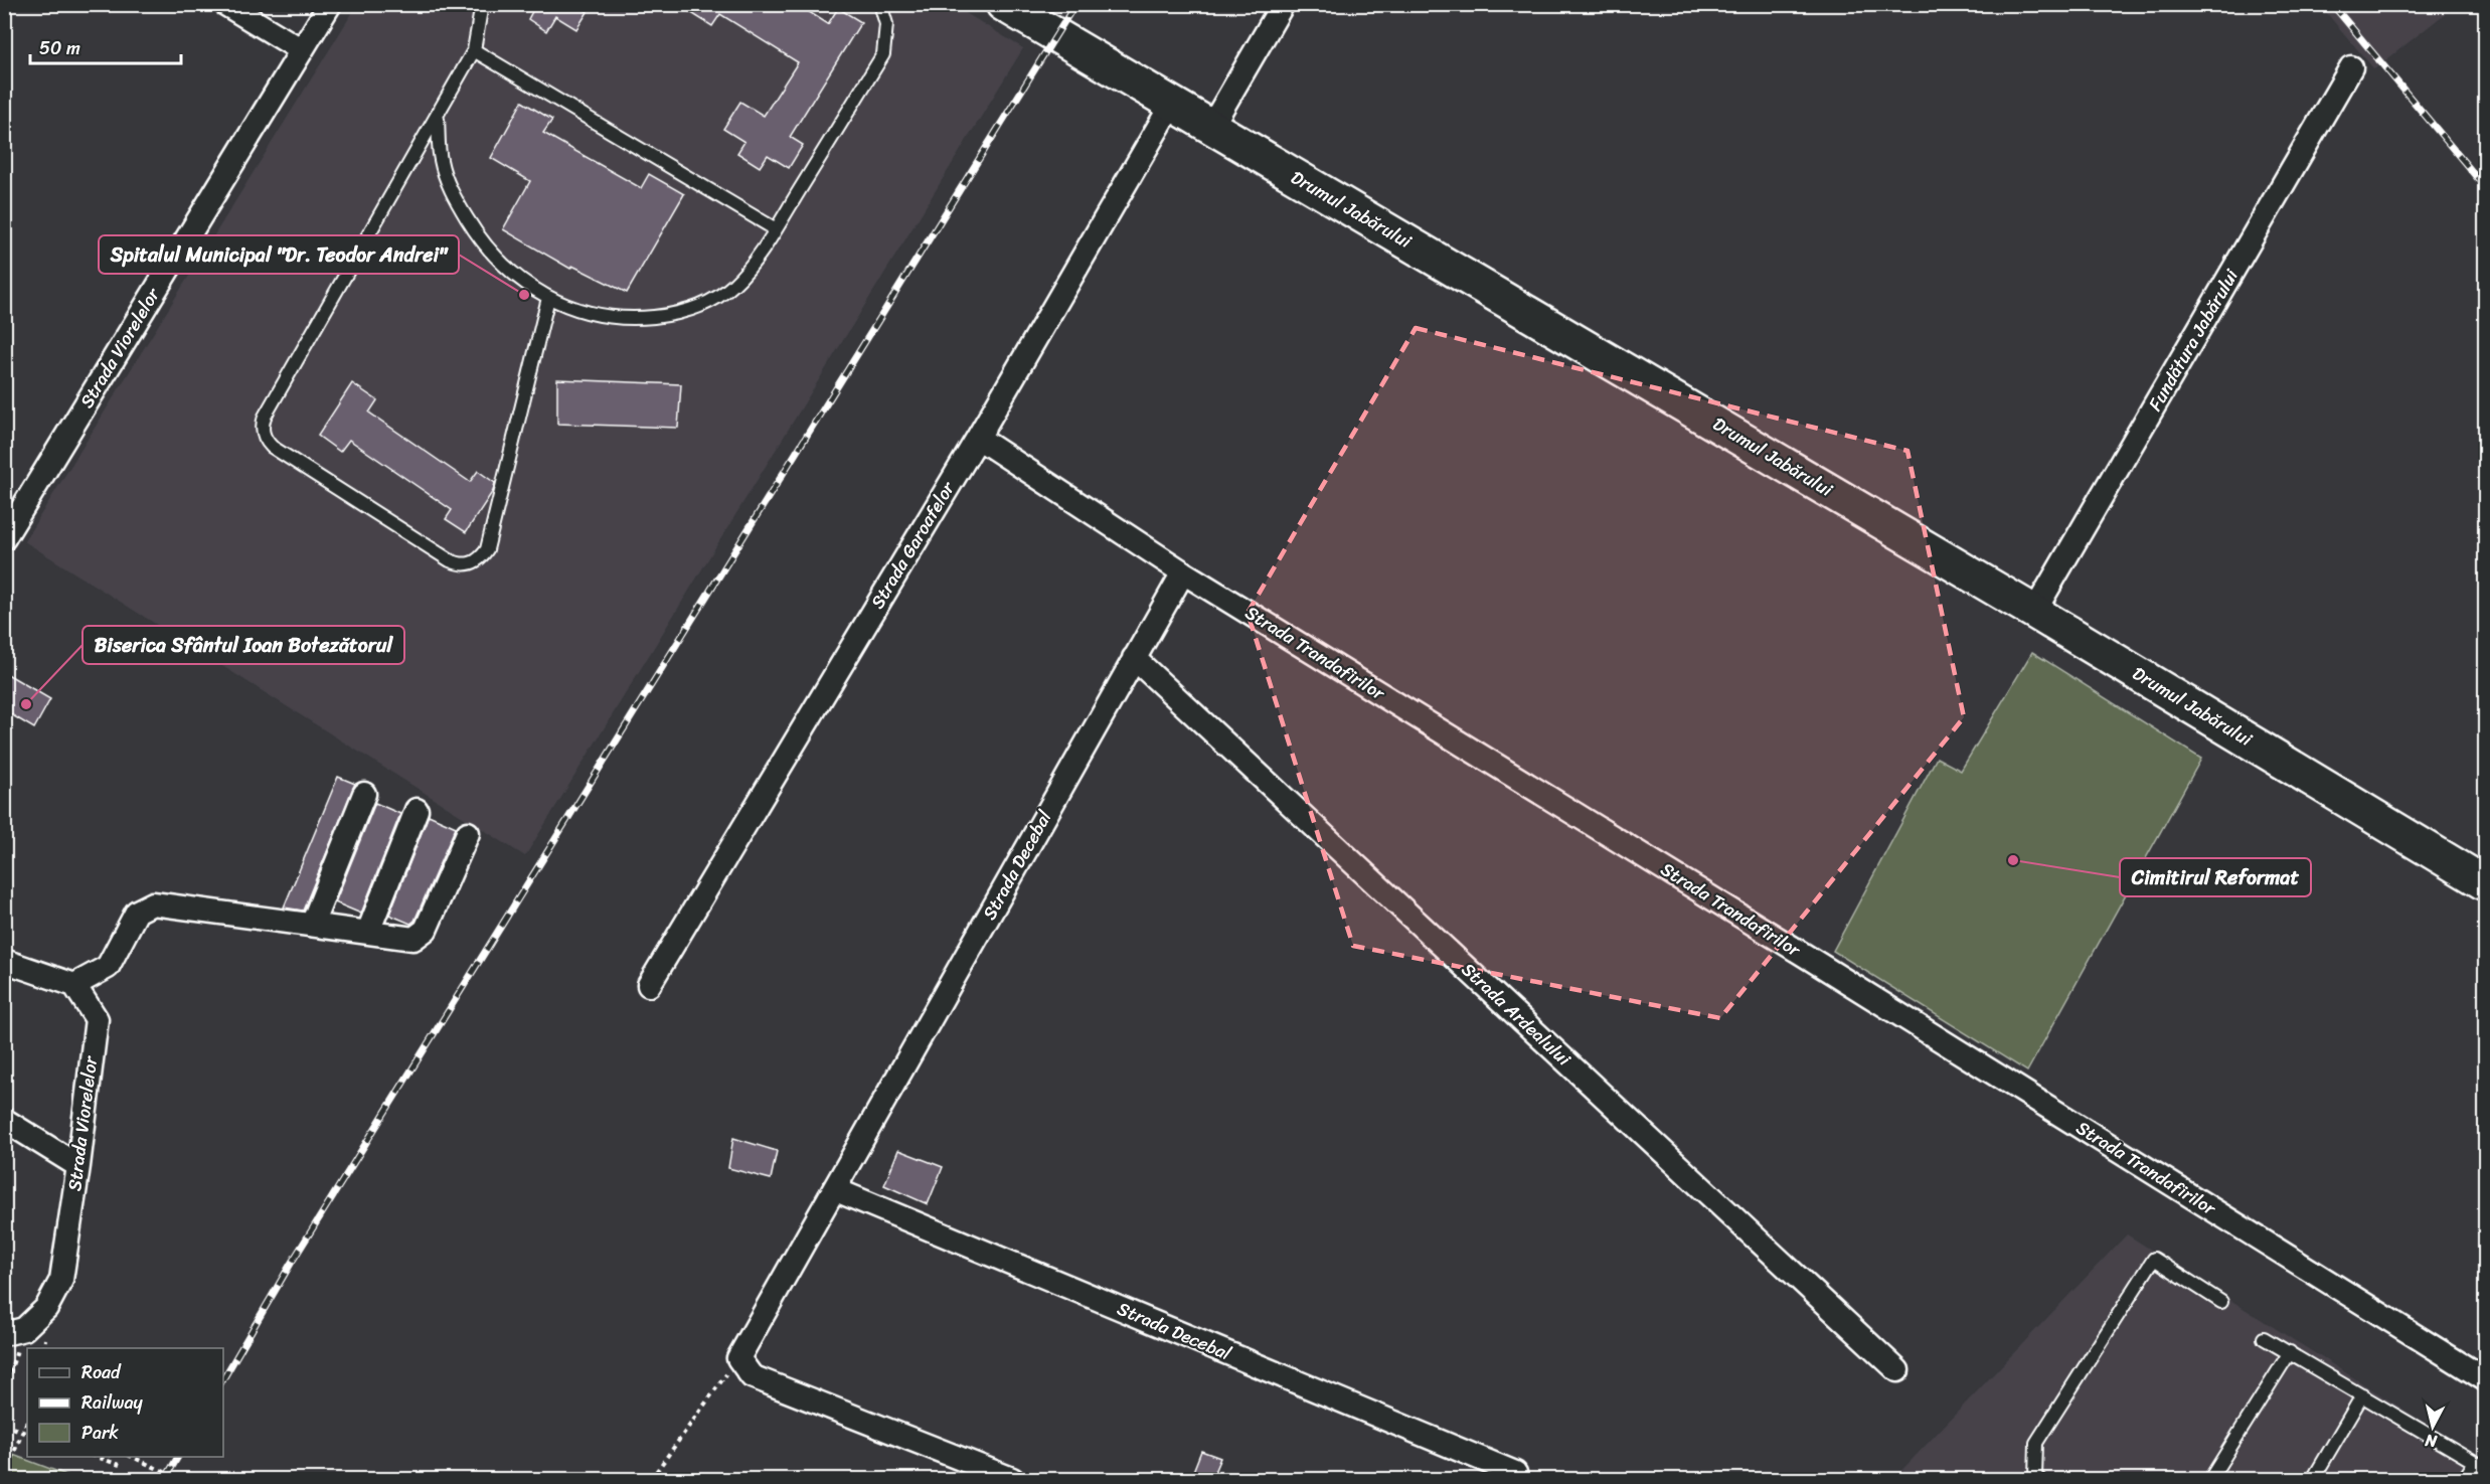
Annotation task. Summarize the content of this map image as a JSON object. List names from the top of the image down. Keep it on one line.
{"streets":{"main road":["Drumul Jabărului"],"street":["Fundătura Jabărului","Strada Viorelelor","Strada Garoafelor","Strada Trandafirilor","Strada Decebal","Strada Ardealului"]},"crossings":[["Drumul Jabărului","Fundătura Jabărului"],["Drumul Jabărului","Strada Garoafelor"],["Strada Garoafelor","Strada Trandafirilor"],["Strada Trandafirilor","Strada Decebal"],["Strada Decebal","Strada Ardealului"]],"places":["Spitalul Municipal \"Dr. Teodor Andrei\"","Biserica Sfântul Ioan Botezătorul","Cimitirul Reformat"],"legend":["Road","Railway","Park"],"scale_bar":"50 m","north":"bottom"}
